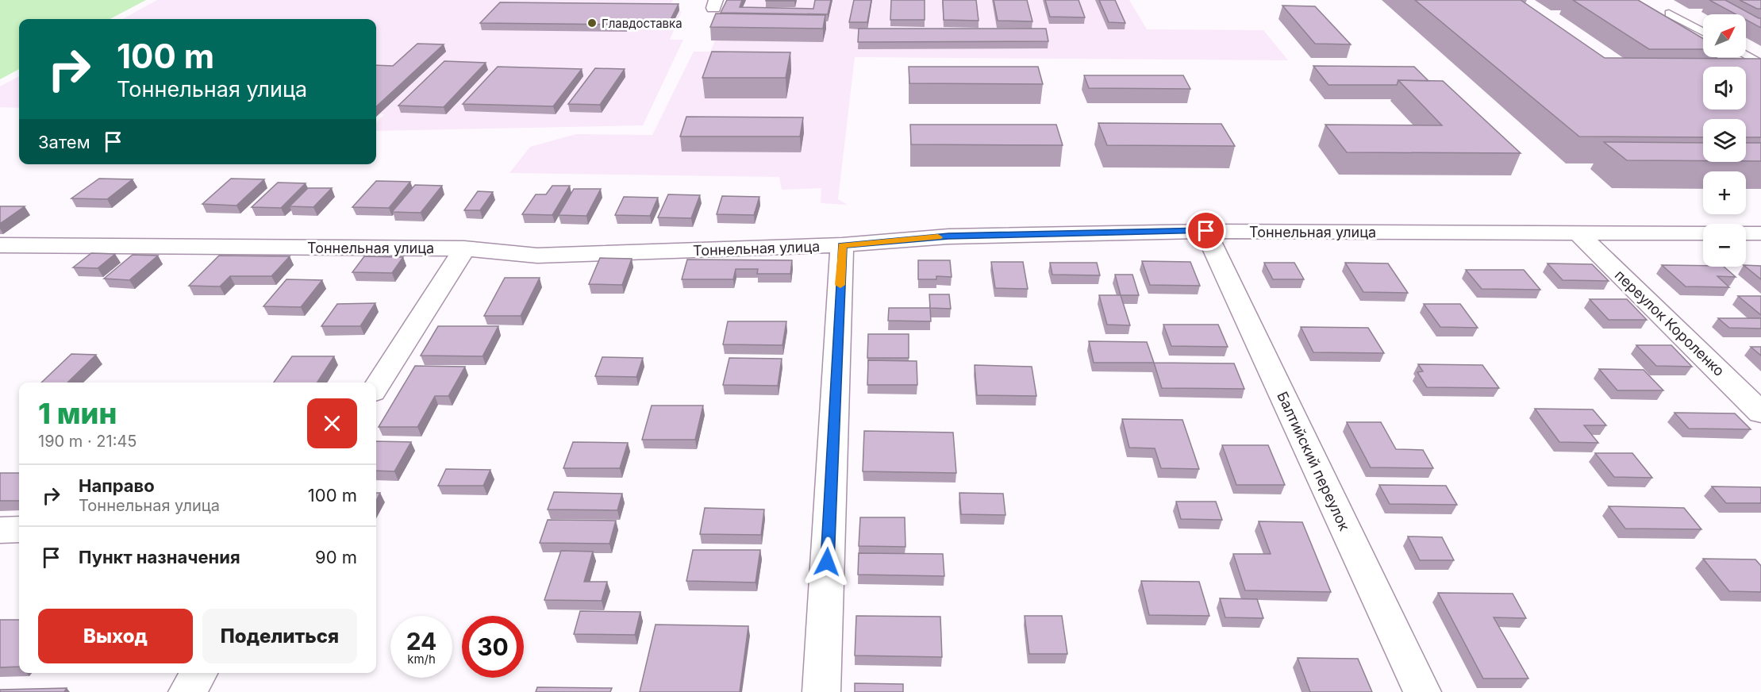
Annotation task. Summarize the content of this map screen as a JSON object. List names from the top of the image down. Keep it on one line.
{"streets":{"street":["Тоннельная улица","переулок Короленко","Балтийский переулок"]},"crossings":[["Тоннельная улица","переулок Короленко"],["Тоннельная улица","Балтийский переулок"]],"places":["Главдоставка"],"north":"top right","page":{"map_buttons":["+","−"],"turn":["100 m","Тоннельная улица"],"then":"Затем","heading":["1 мин","190 m · 21:45"],"list":[{"name":"Направо","note":"Тоннельная улица","value":"100 m"},{"name":"Пункт назначения","value":"90 m"}],"buttons":["Выход","Поделиться"],"speed":"24 km/h","limit":"30"}}
